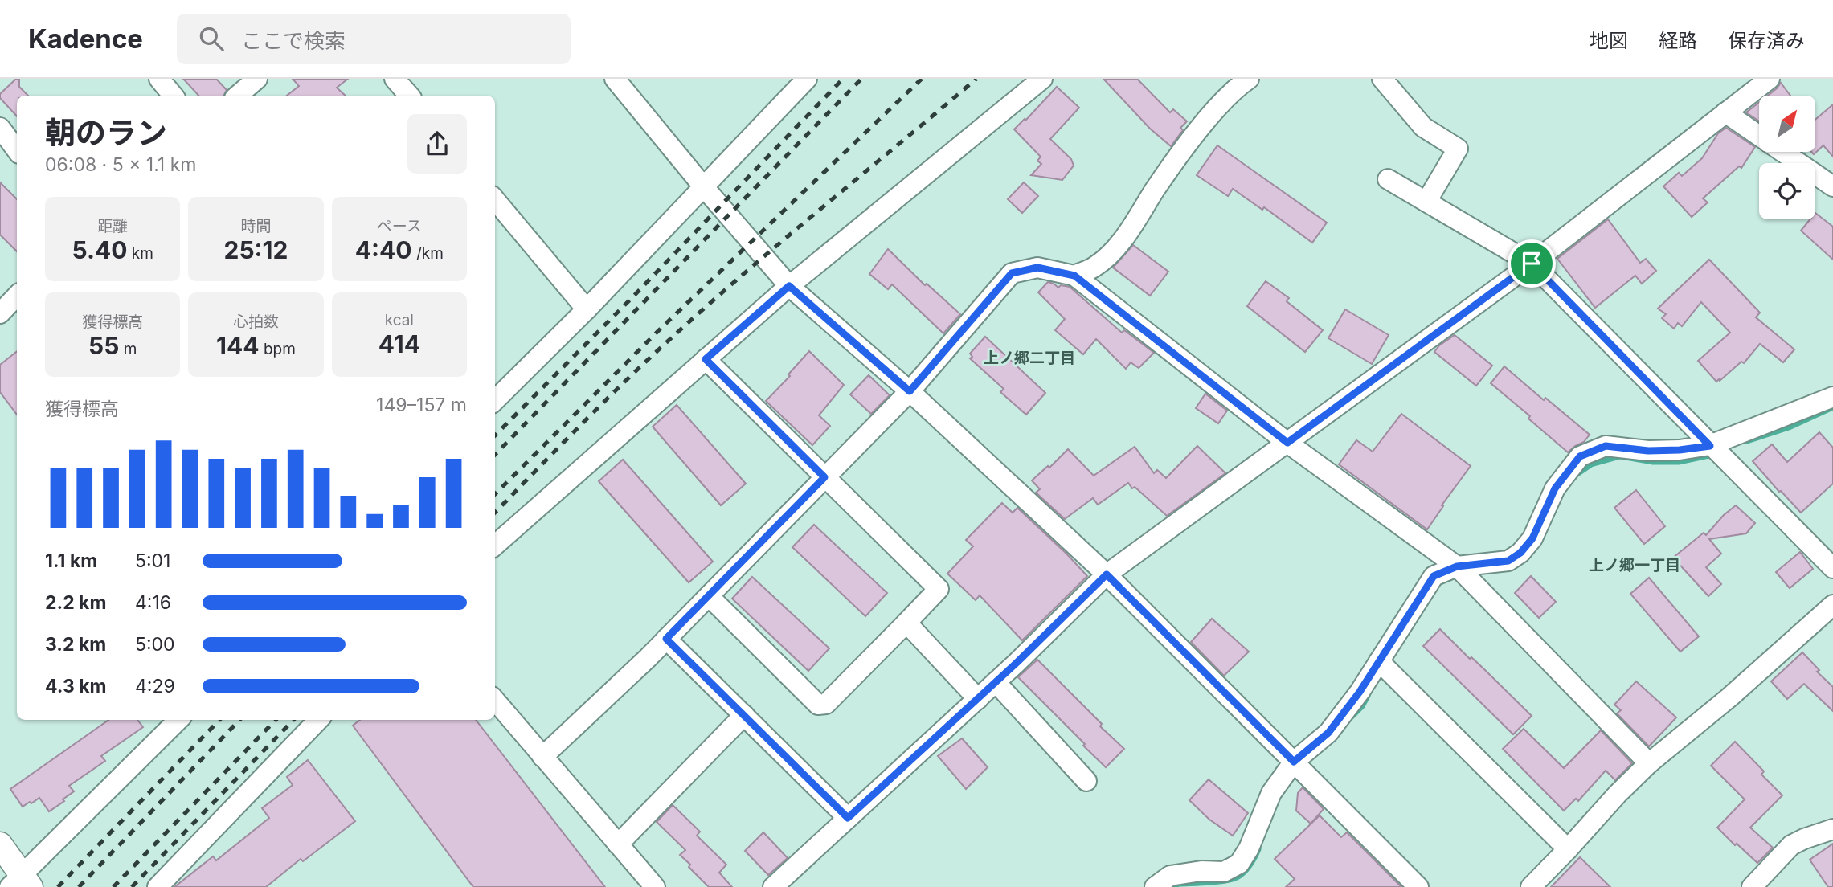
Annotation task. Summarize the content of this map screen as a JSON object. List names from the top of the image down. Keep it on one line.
{"districts":["上ノ郷二丁目","上ノ郷一丁目"],"north":"top right","page":{"header":"Kadence","search":"ここで検索","nav":["地図","経路","保存済み"],"heading":["朝のラン","06:08 · 5 × 1.1 km"],"stats":[["距離","5.40 km"],["時間","25:12"],["ペース","4:40 /km"],["獲得標高","55 m"],["心拍数","144 bpm"],["kcal","414"]],"chart":["獲得標高","149–157 m"],"list":[{"name":"1.1 km","note":"5:01"},{"name":"2.2 km","note":"4:16"},{"name":"3.2 km","note":"5:00"},{"name":"4.3 km","note":"4:29"}]}}
